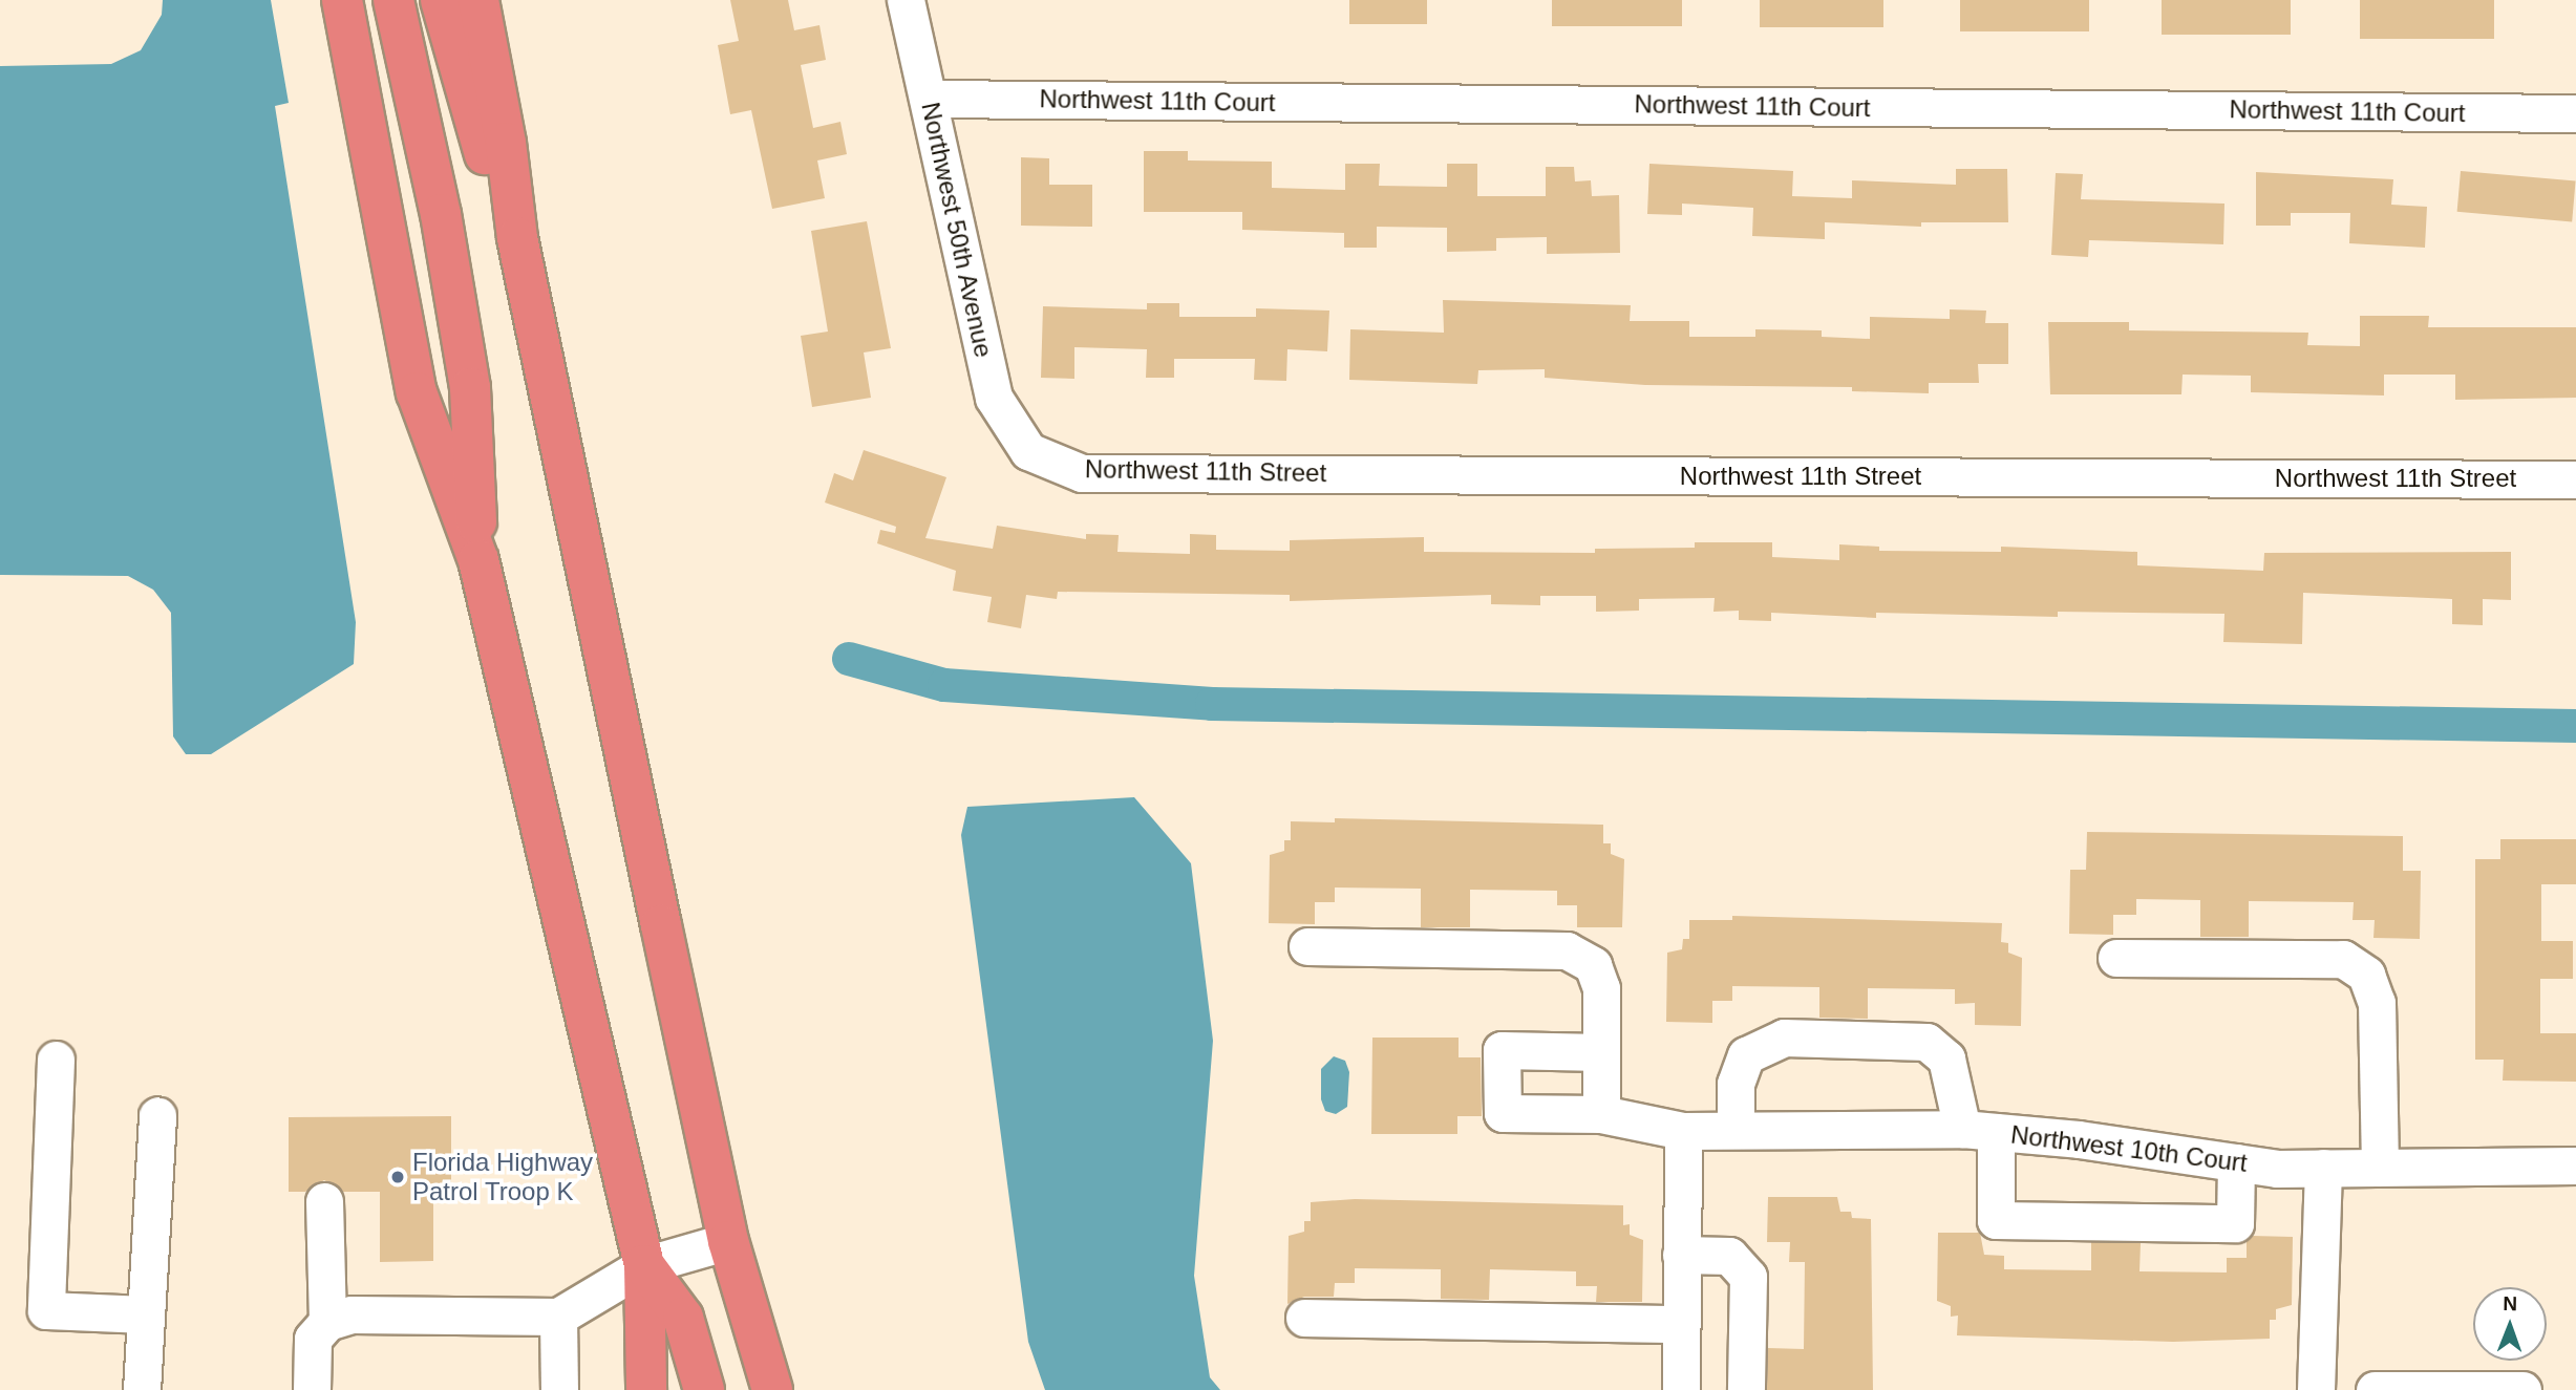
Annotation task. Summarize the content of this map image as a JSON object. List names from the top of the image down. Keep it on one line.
{"streets":{"street":["Northwest 11th Court","Northwest 50th Avenue","Northwest 11th Street","Northwest 10th Court"]},"crossings":[["Northwest 11th Court","Northwest 50th Avenue"],["Northwest 50th Avenue","Northwest 11th Street"]],"places":["Florida Highway Patrol Troop K"],"north":"top"}
